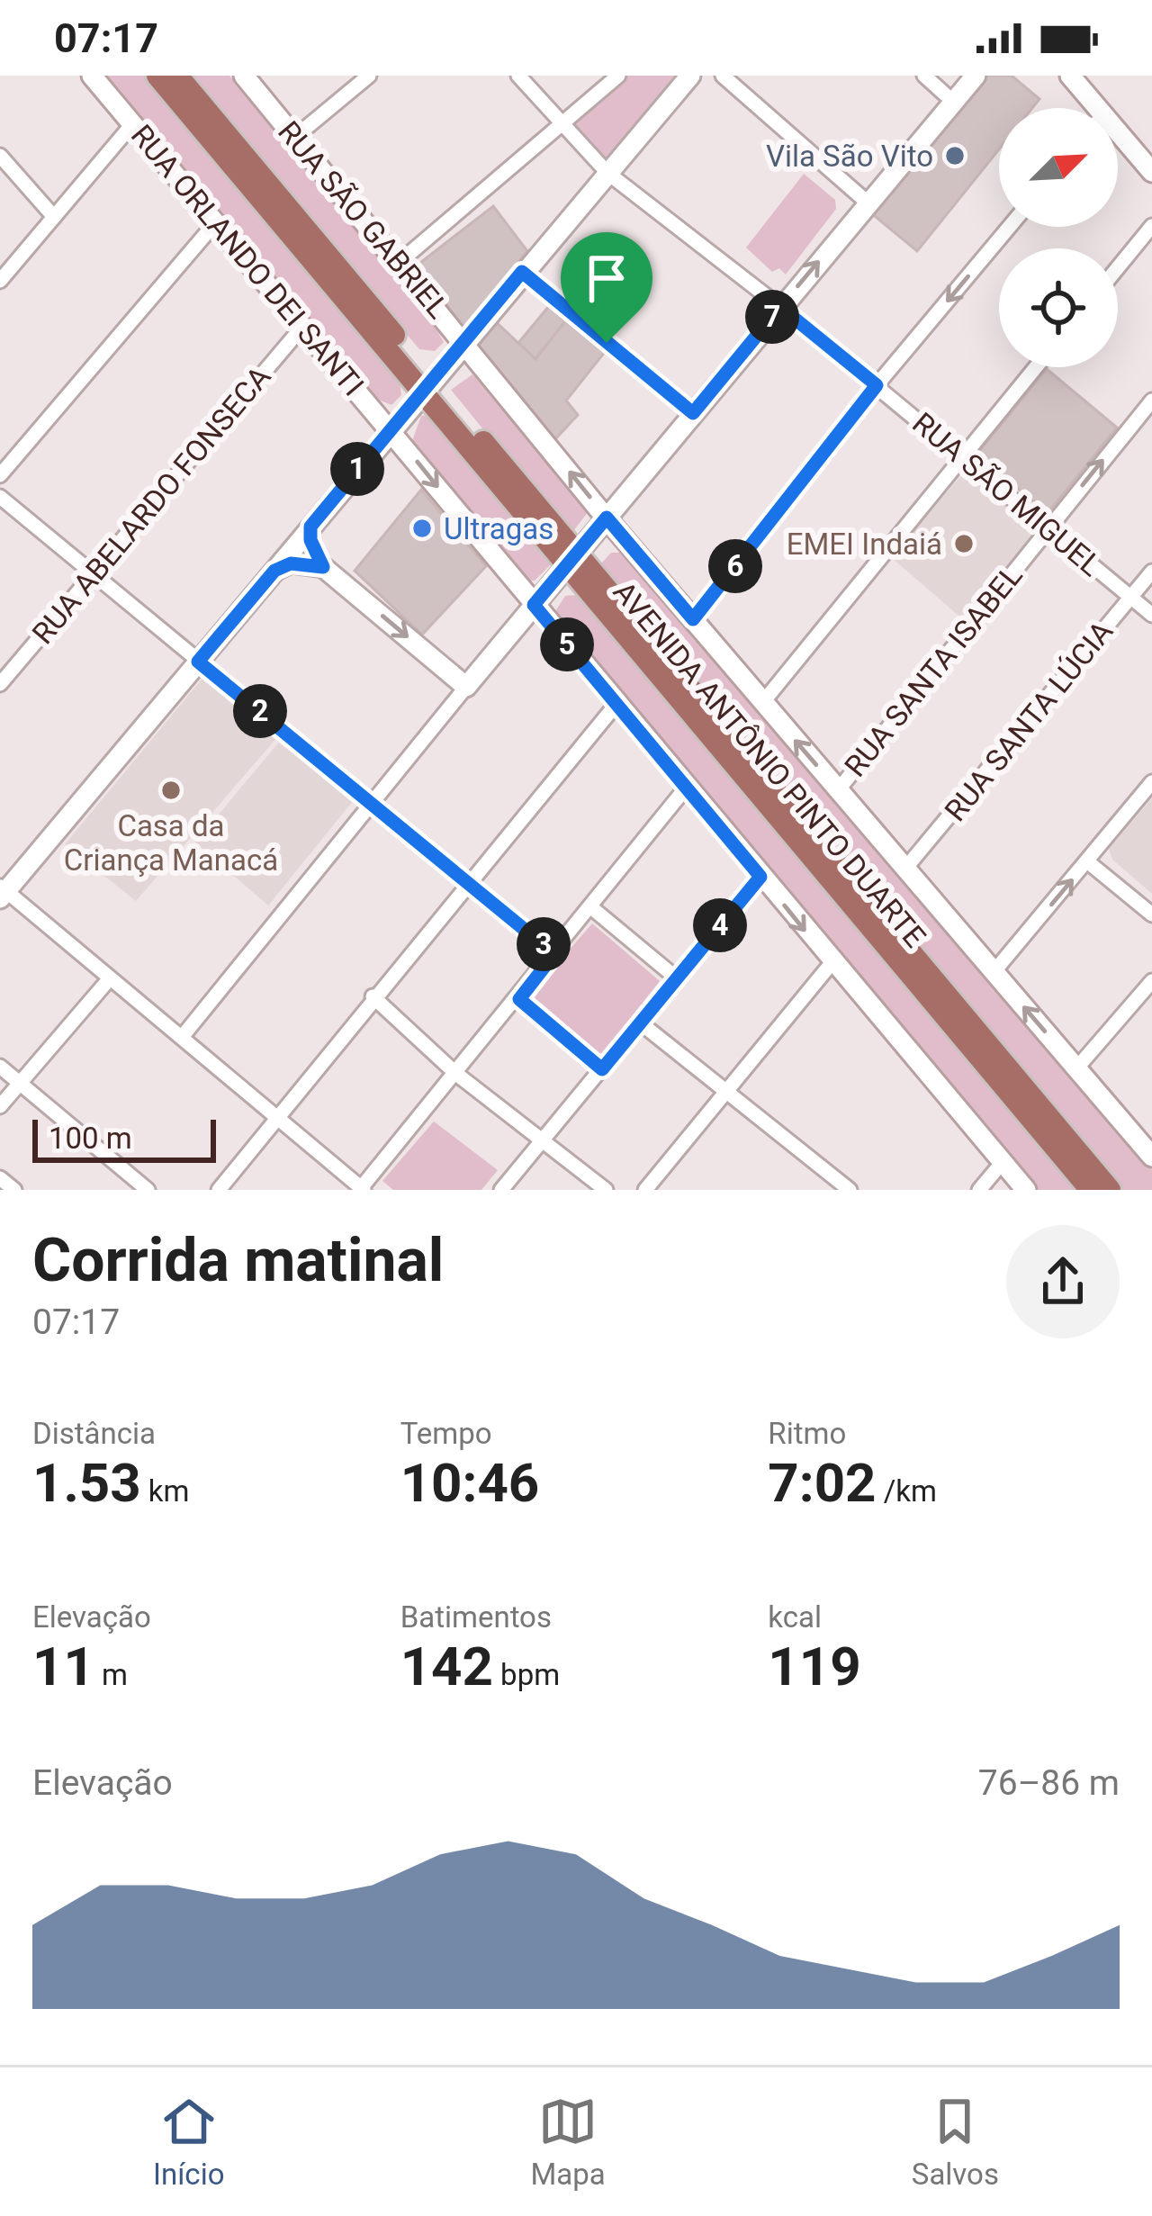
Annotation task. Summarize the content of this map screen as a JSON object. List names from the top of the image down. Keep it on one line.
{"streets":{"main road":["RUA SÃO GABRIEL","RUA ORLANDO DEI SANTI","AVENIDA ANTÔNIO PINTO DUARTE"],"street":["RUA SÃO MIGUEL","RUA ABELARDO FONSECA","RUA SANTA ISABEL","RUA SANTA LÚCIA"]},"crossings":[["RUA SÃO GABRIEL","RUA SANTA ISABEL"],["RUA SÃO GABRIEL","RUA SANTA LÚCIA"],["RUA ORLANDO DEI SANTI","RUA ABELARDO FONSECA"],["RUA SÃO MIGUEL","RUA SANTA ISABEL"],["RUA SÃO MIGUEL","RUA SANTA LÚCIA"]],"places":["Vila São Vito","Ultragas","EMEI Indaiá","Casa da Criança Manacá"],"scale_bar":"100 m","north":"top right","page":{"status":"07:17","pins":["7","1","6","5","2","4","3"],"scale":"100 m","heading":["Corrida matinal","07:17"],"stats":[["Distância","1.53 km"],["Tempo","10:46"],["Ritmo","7:02 /km"],["Elevação","11 m"],["Batimentos","142 bpm"],["kcal","119"]],"chart":["Elevação","76–86 m"],"tabs":["Início","Mapa","Salvos"]}}
